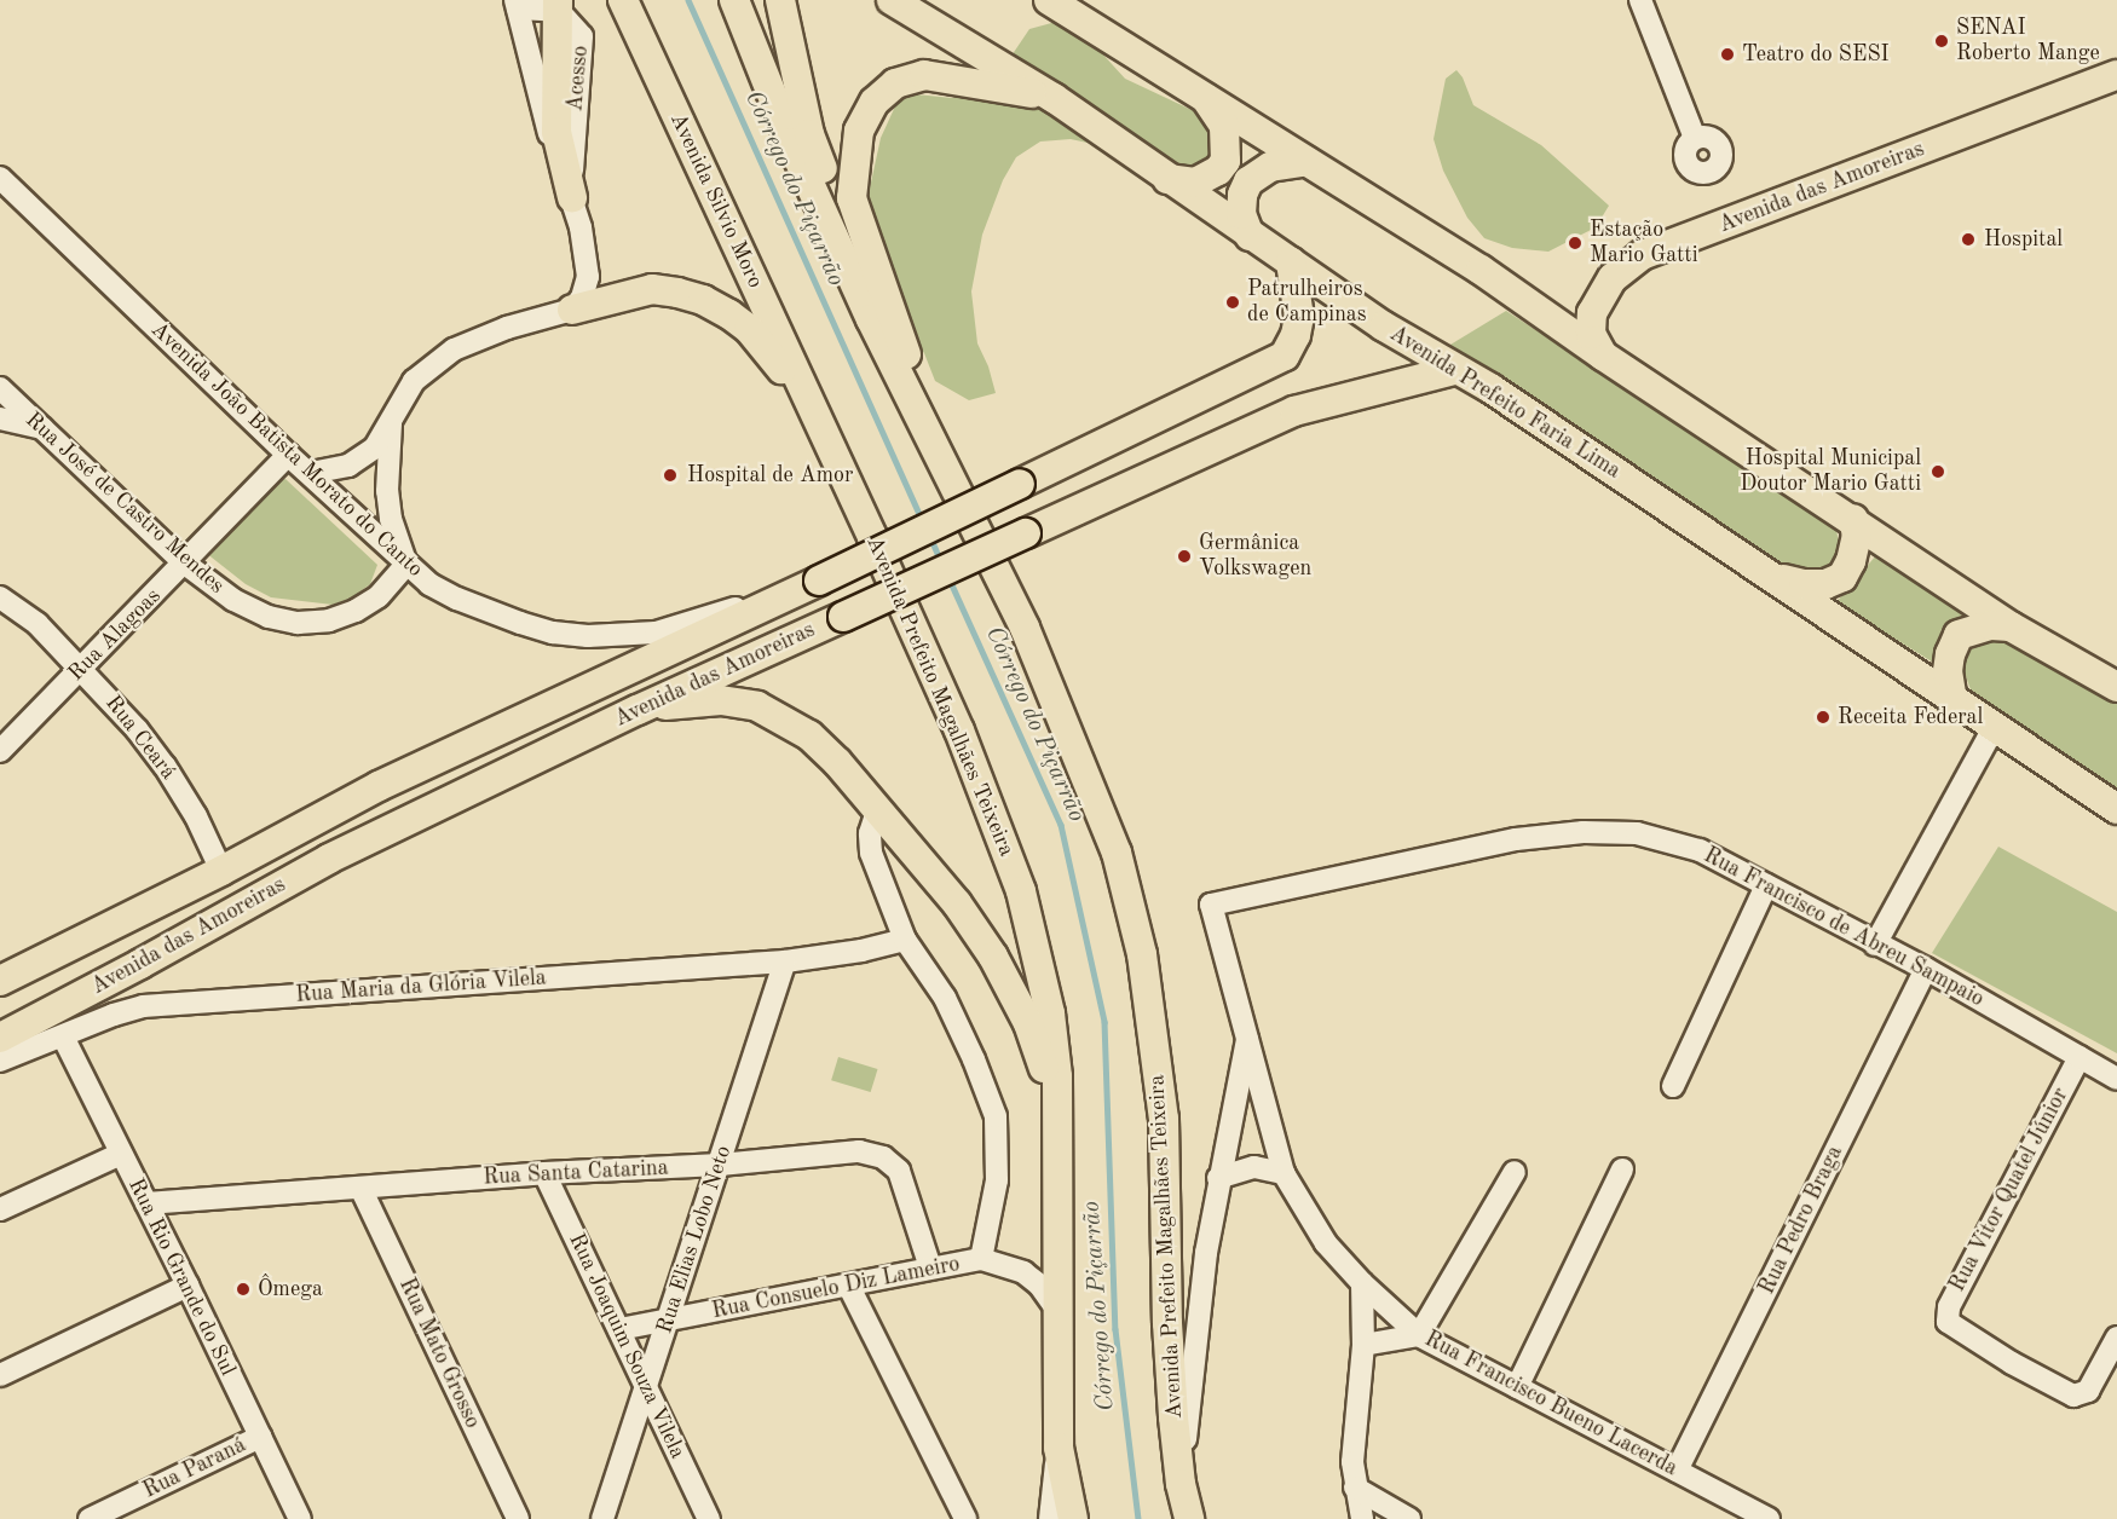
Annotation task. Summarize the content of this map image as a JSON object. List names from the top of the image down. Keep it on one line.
{"streets":{"main road":["Avenida das Amoreiras","Avenida Silvio Moro","Avenida Prefeito Faria Lima","Avenida Prefeito Magalhães Teixeira"],"street":["Avenida João Batista Morato do Canto","Rua José de Castro Mendes","Rua Alagoas","Rua Ceará","Rua Francisco de Abreu Sampaio","Rua Maria da Glória Vilela","Rua Santa Catarina","Rua Vitor Quatel Júnior","Rua Pedro Braga","Rua Elias Lobo Neto","Rua Rio Grande do Sul","Rua Consuelo Diz Lameiro","Rua Joaquim Souza Vilela","Rua Mato Grosso","Rua Francisco Bueno Lacerda","Rua Paraná"]},"crossings":[["Avenida das Amoreiras","Avenida Prefeito Faria Lima"],["Avenida das Amoreiras","Avenida João Batista Morato do Canto"],["Avenida das Amoreiras","Rua Ceará"],["Avenida Silvio Moro","Avenida Prefeito Magalhães Teixeira"],["Avenida João Batista Morato do Canto","Rua José de Castro Mendes"],["Avenida João Batista Morato do Canto","Rua Alagoas"],["Rua José de Castro Mendes","Rua Alagoas"],["Rua Alagoas","Rua Ceará"],["Rua Francisco de Abreu Sampaio","Rua Vitor Quatel Júnior"],["Rua Francisco de Abreu Sampaio","Rua Pedro Braga"],["Rua Francisco de Abreu Sampaio","Rua Francisco Bueno Lacerda"],["Rua Maria da Glória Vilela","Rua Elias Lobo Neto"],["Rua Maria da Glória Vilela","Rua Rio Grande do Sul"],["Rua Santa Catarina","Rua Elias Lobo Neto"],["Rua Santa Catarina","Rua Rio Grande do Sul"],["Rua Santa Catarina","Rua Consuelo Diz Lameiro"],["Rua Santa Catarina","Rua Joaquim Souza Vilela"],["Rua Santa Catarina","Rua Mato Grosso"],["Rua Pedro Braga","Rua Francisco Bueno Lacerda"],["Rua Elias Lobo Neto","Rua Consuelo Diz Lameiro"],["Rua Elias Lobo Neto","Rua Joaquim Souza Vilela"],["Rua Rio Grande do Sul","Rua Paraná"],["Rua Consuelo Diz Lameiro","Rua Joaquim Souza Vilela"]],"water":["Córrego do Piçarrão"],"places":["SENAI Roberto Mange","Teatro do SESI","Hospital","Estação Mario Gatti","Patrulheiros de Campinas","Hospital Municipal Doutor Mario Gatti","Hospital de Amor","Germânica Volkswagen","Receita Federal","Ômega"]}
